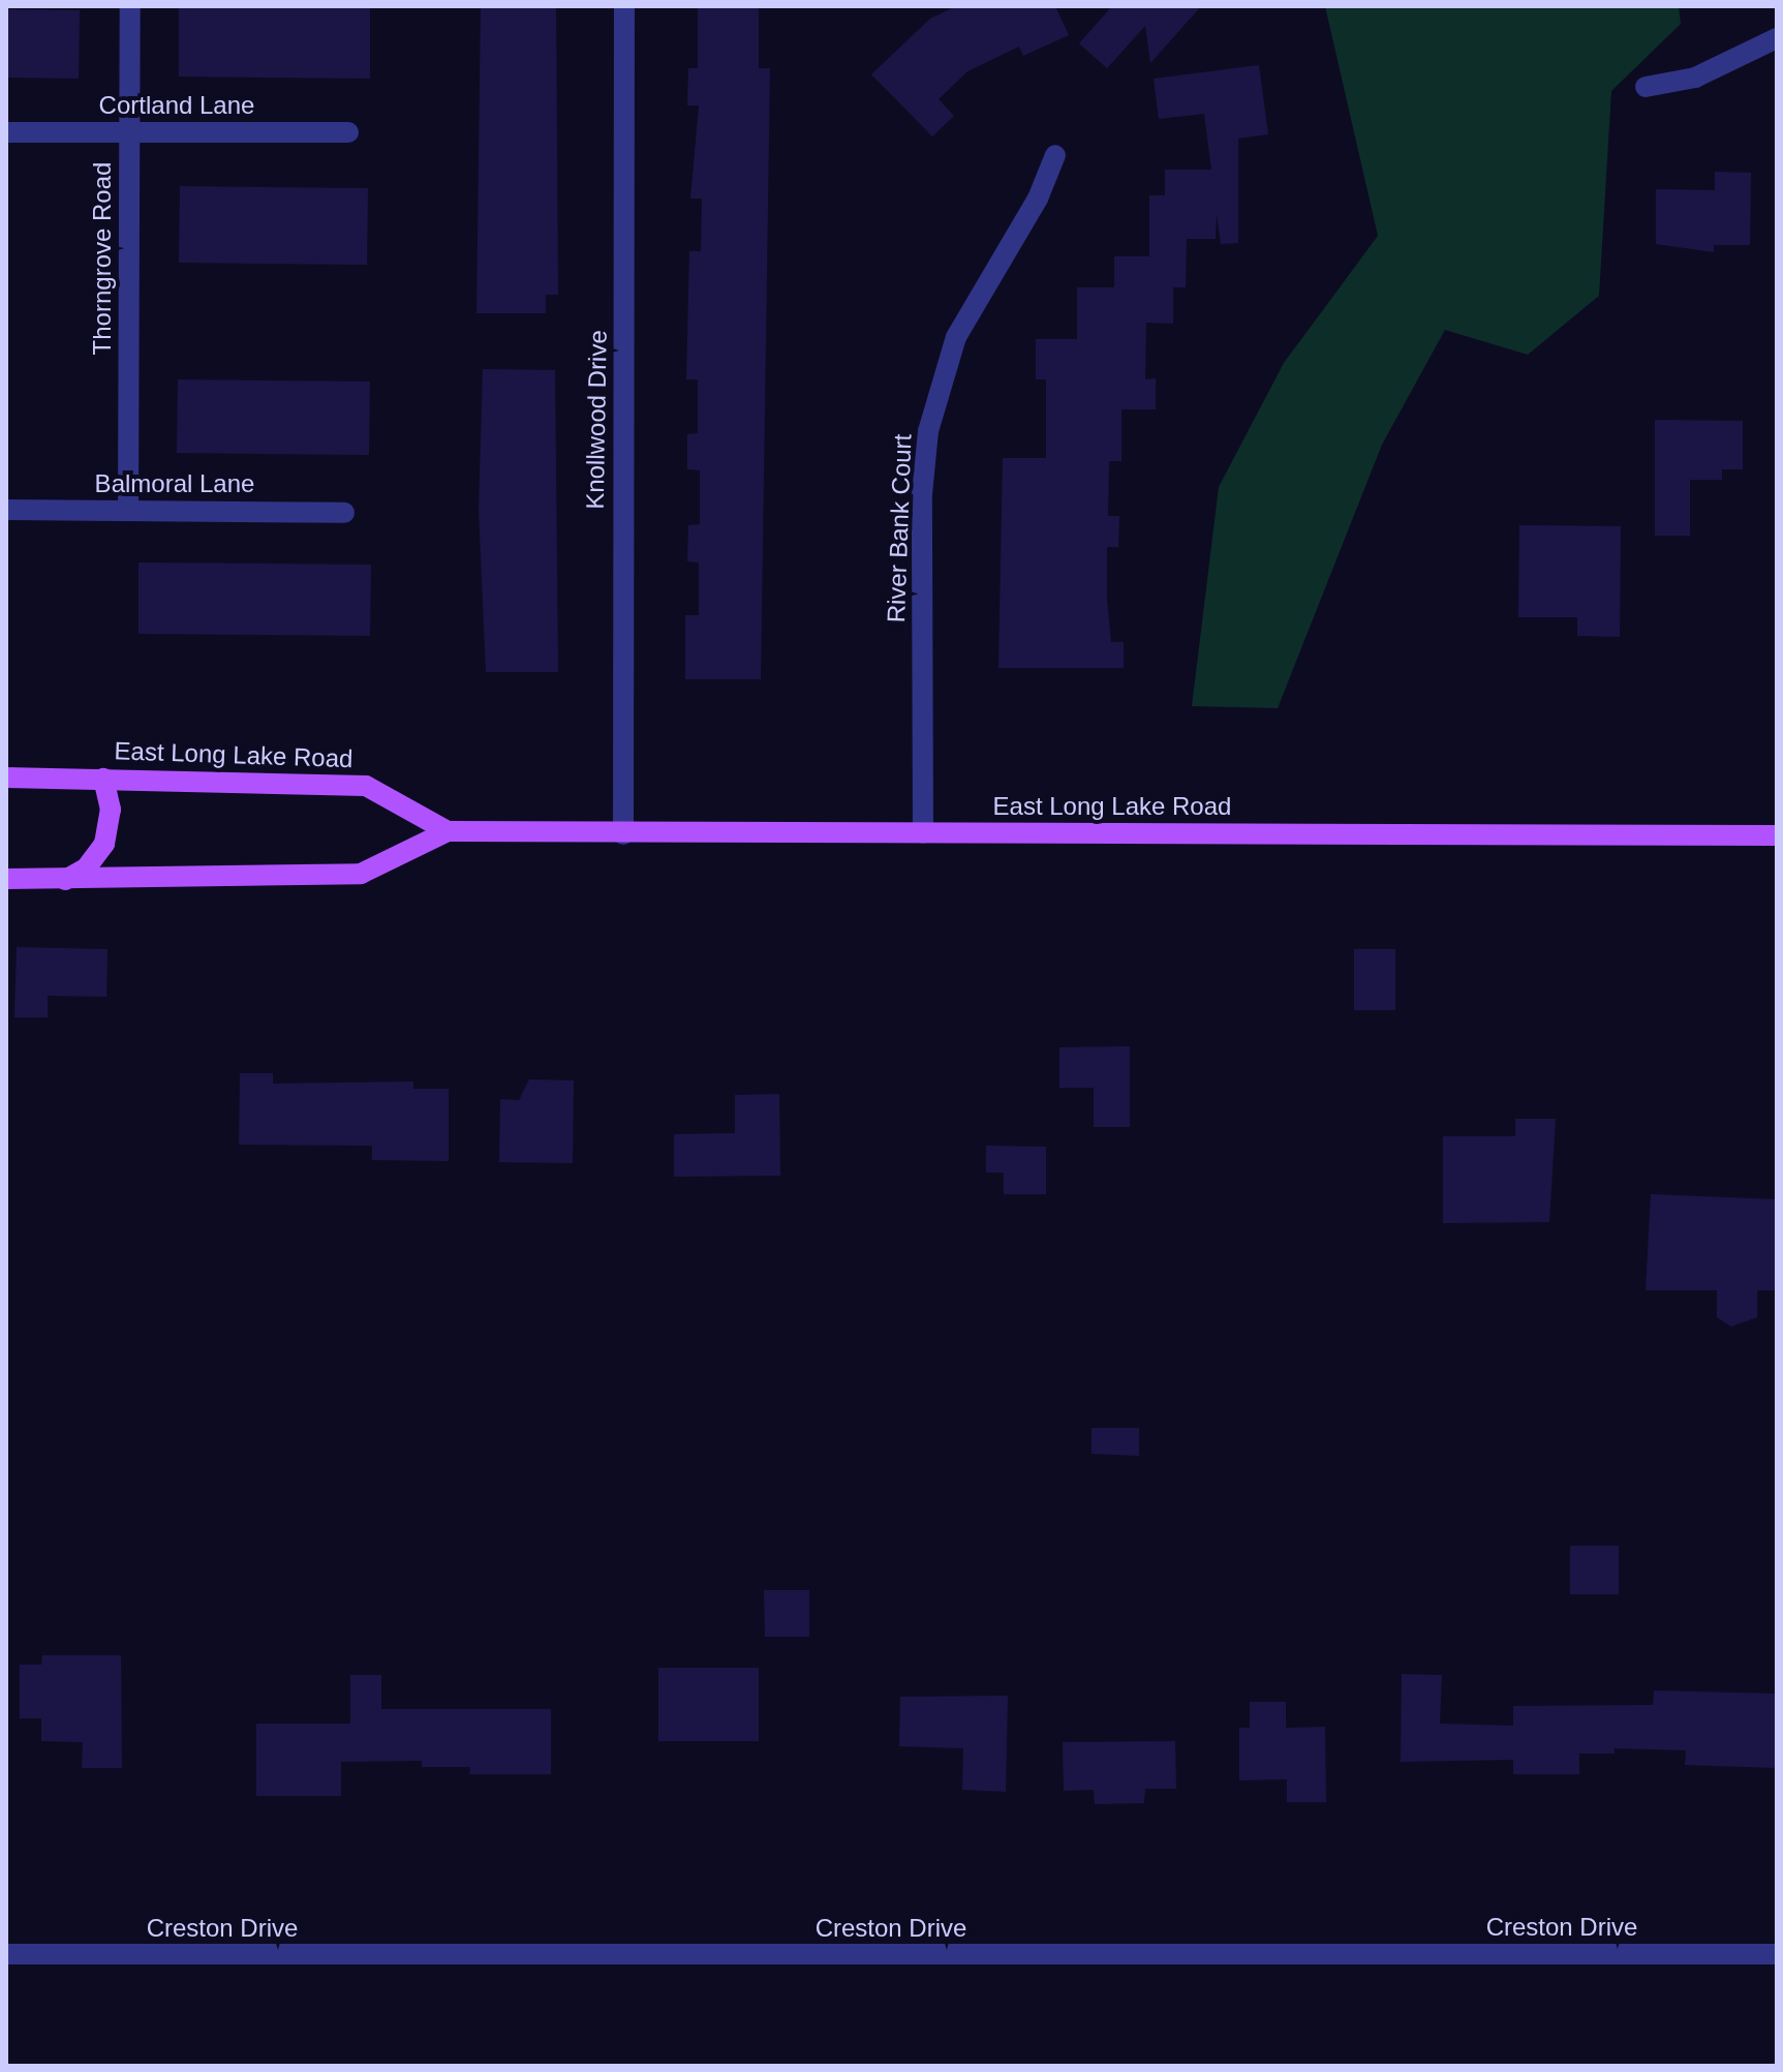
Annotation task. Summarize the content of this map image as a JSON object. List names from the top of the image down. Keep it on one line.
{"streets":{"main road":["East Long Lake Road"],"street":["Cortland Lane","Thorngrove Road","Knollwood Drive","Balmoral Lane","River Bank Court","Creston Drive"]},"crossings":[["Cortland Lane","Thorngrove Road"],["Thorngrove Road","Balmoral Lane"],["Knollwood Drive","East Long Lake Road"],["River Bank Court","East Long Lake Road"]]}
